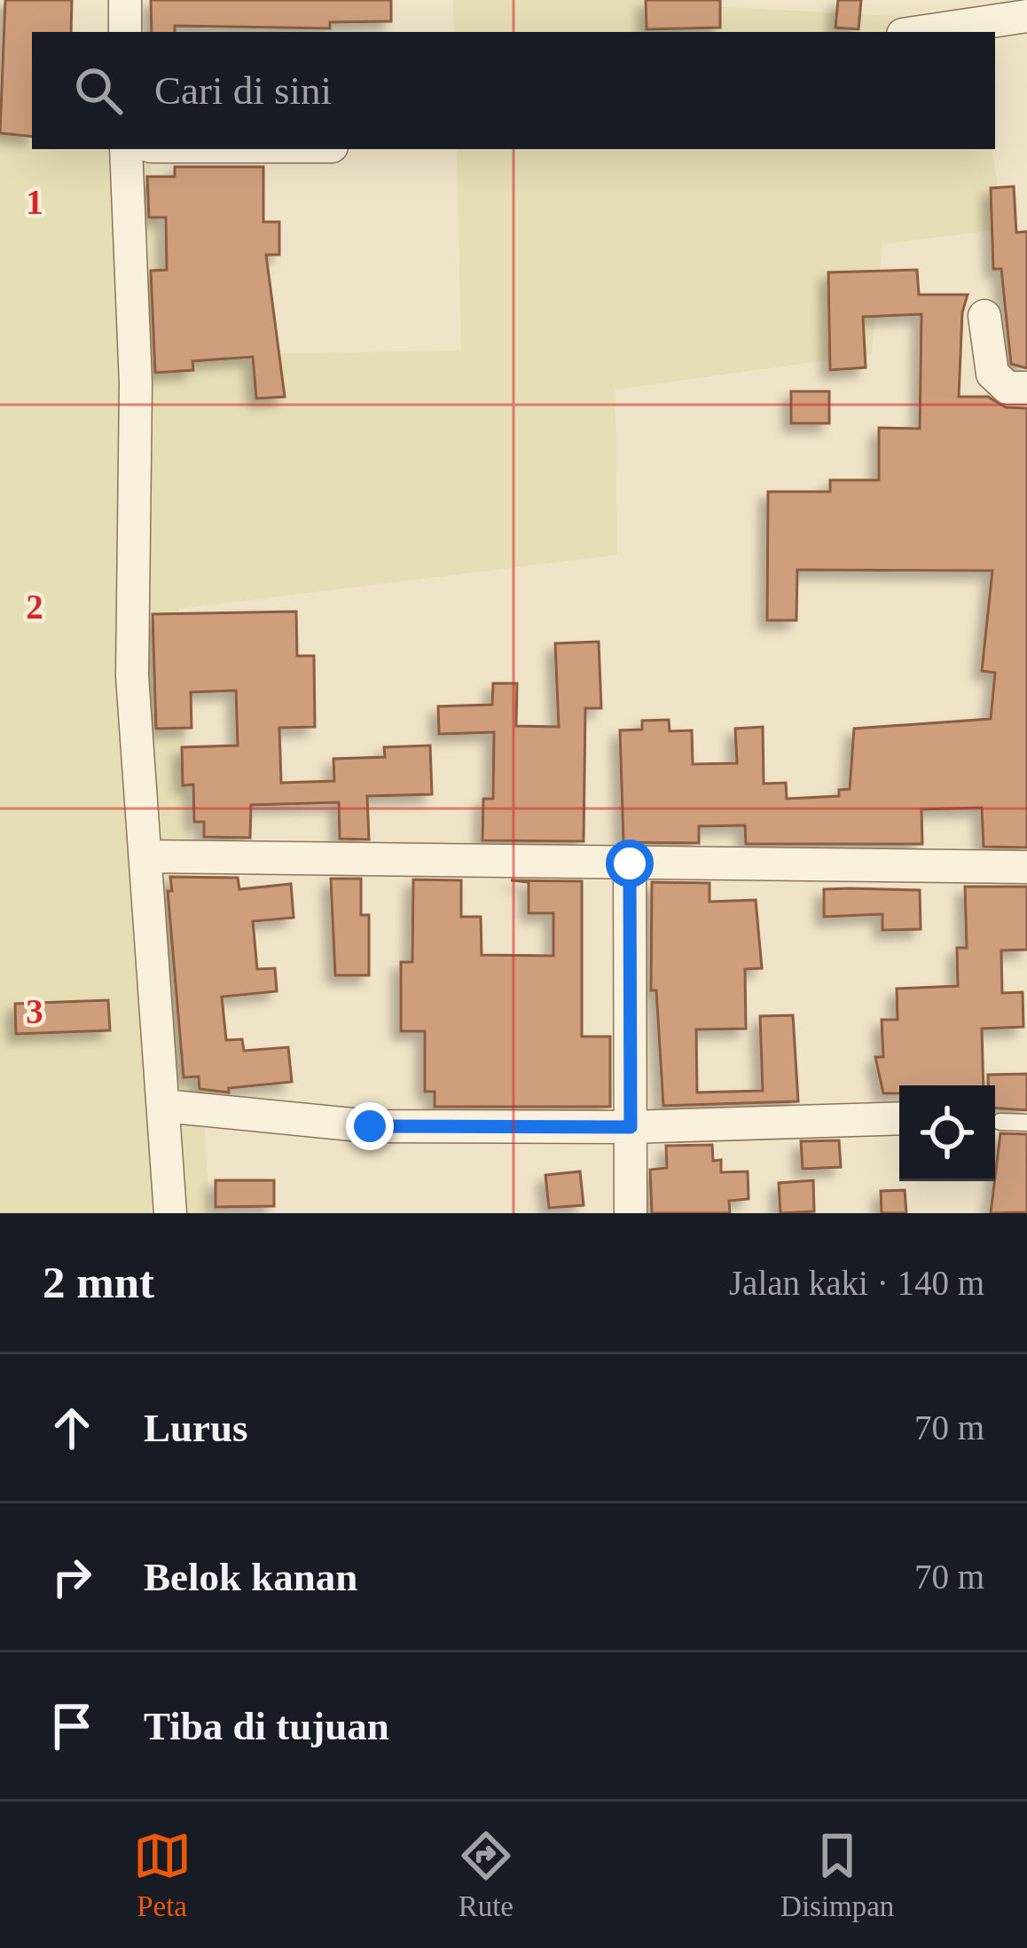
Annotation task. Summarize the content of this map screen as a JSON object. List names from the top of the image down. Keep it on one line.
{"page":{"search":"Cari di sini","heading":["2 mnt","Jalan kaki · 140 m"],"list":[["Lurus","70 m"],["Belok kanan","70 m"],"Tiba di tujuan"],"nav":["Peta","Rute","Disimpan"]},"grid":{"rows":["1","2","3"]}}
